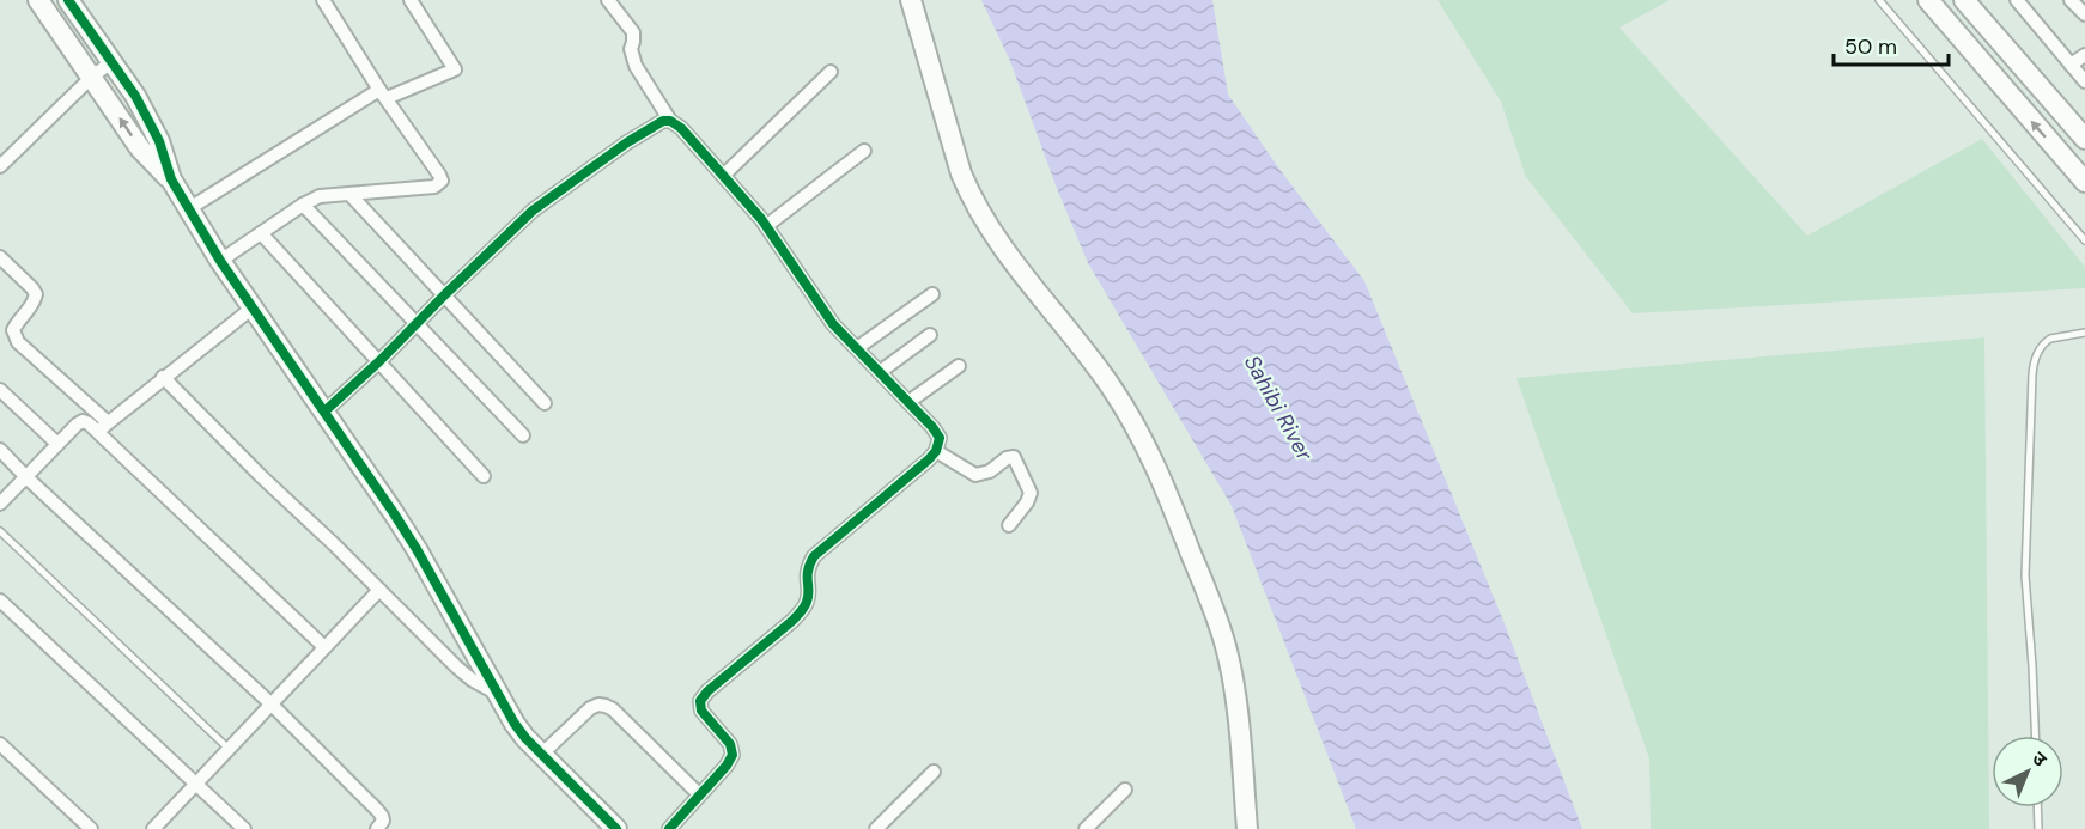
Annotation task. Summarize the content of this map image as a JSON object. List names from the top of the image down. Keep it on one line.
{"water":["Sahibi River"],"scale_bar":"50 m","north":"top right"}
